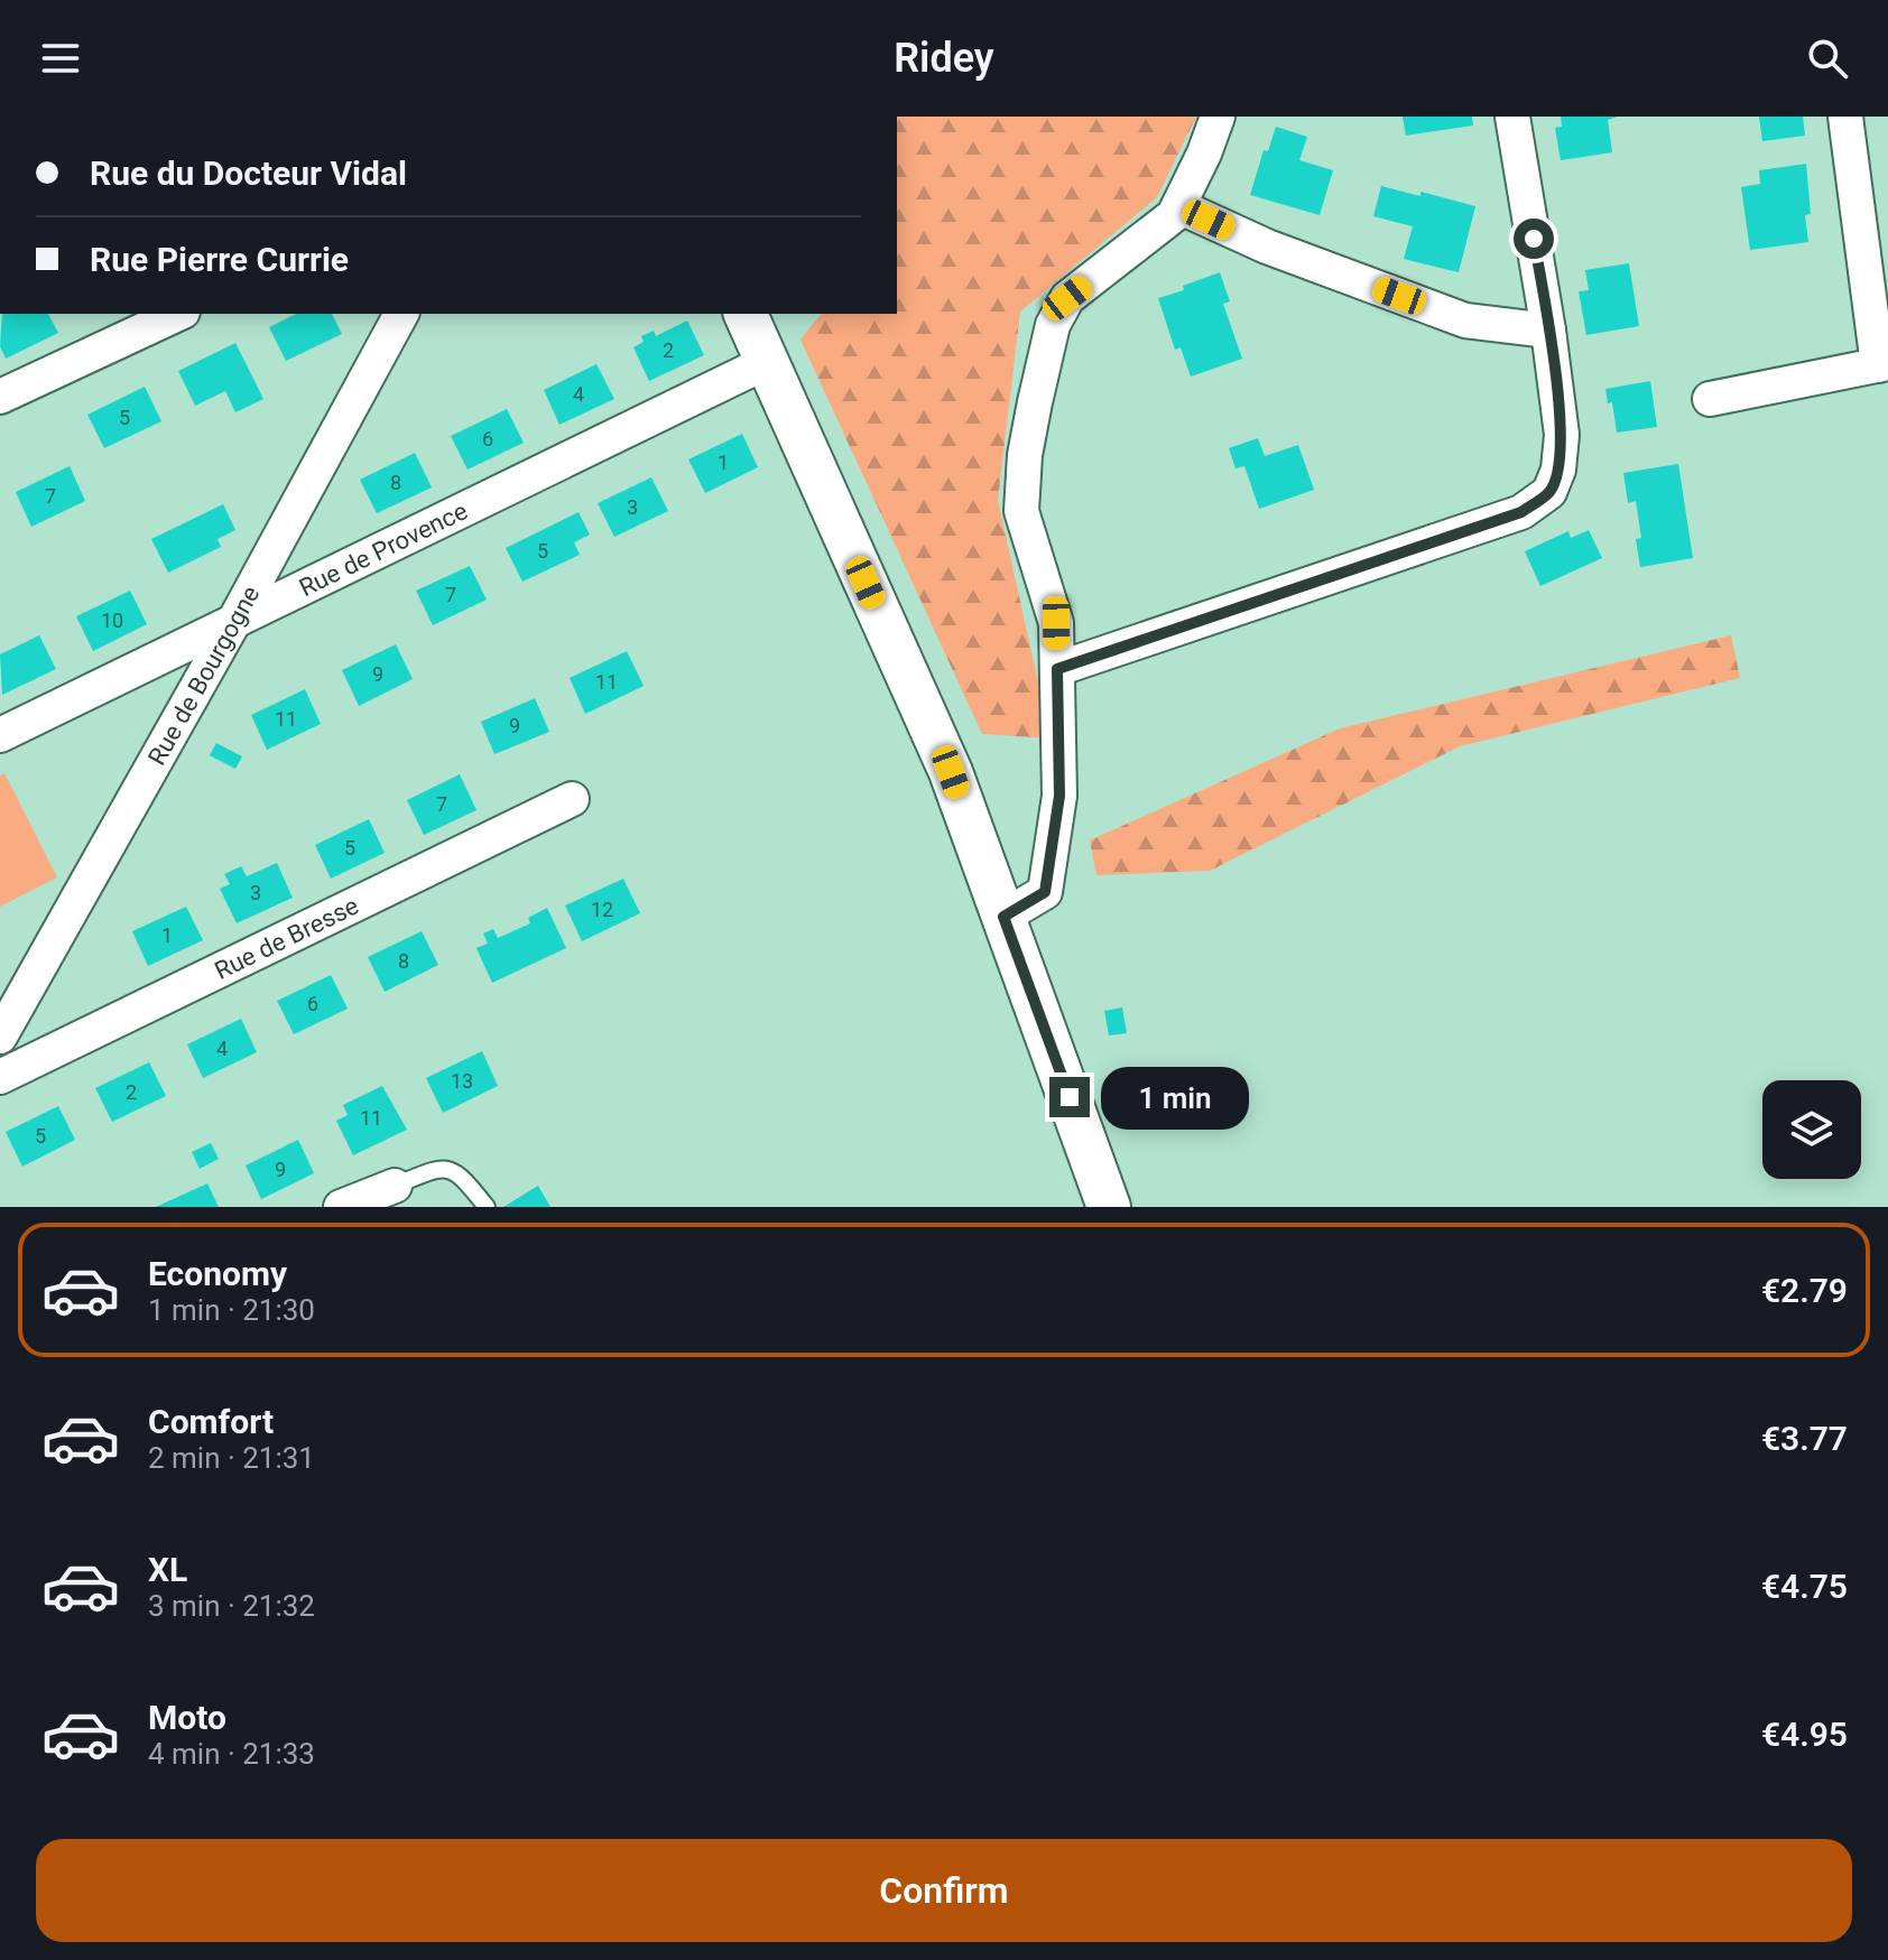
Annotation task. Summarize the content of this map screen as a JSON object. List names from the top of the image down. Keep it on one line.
{"streets":{"street":["Rue de Provence","Rue de Bourgogne","Rue de Bresse"]},"crossings":[["Rue de Provence","Rue de Bourgogne"]],"house_numbers":["2","4","5","6","1","8","7","3","5","7","10","9","11","11","9","7","5","3","12","1","8","6","4","13","2","11","5","9"],"page":{"header":"Ridey","banner":["Rue du Docteur Vidal","Rue Pierre Currie"],"bubble":"1 min","list":[{"name":"Economy","note":"1 min · 21:30","value":"€2.79"},{"name":"Comfort","note":"2 min · 21:31","value":"€3.77"},{"name":"XL","note":"3 min · 21:32","value":"€4.75"},{"name":"Moto","note":"4 min · 21:33","value":"€4.95"}],"buttons":"Confirm"}}
